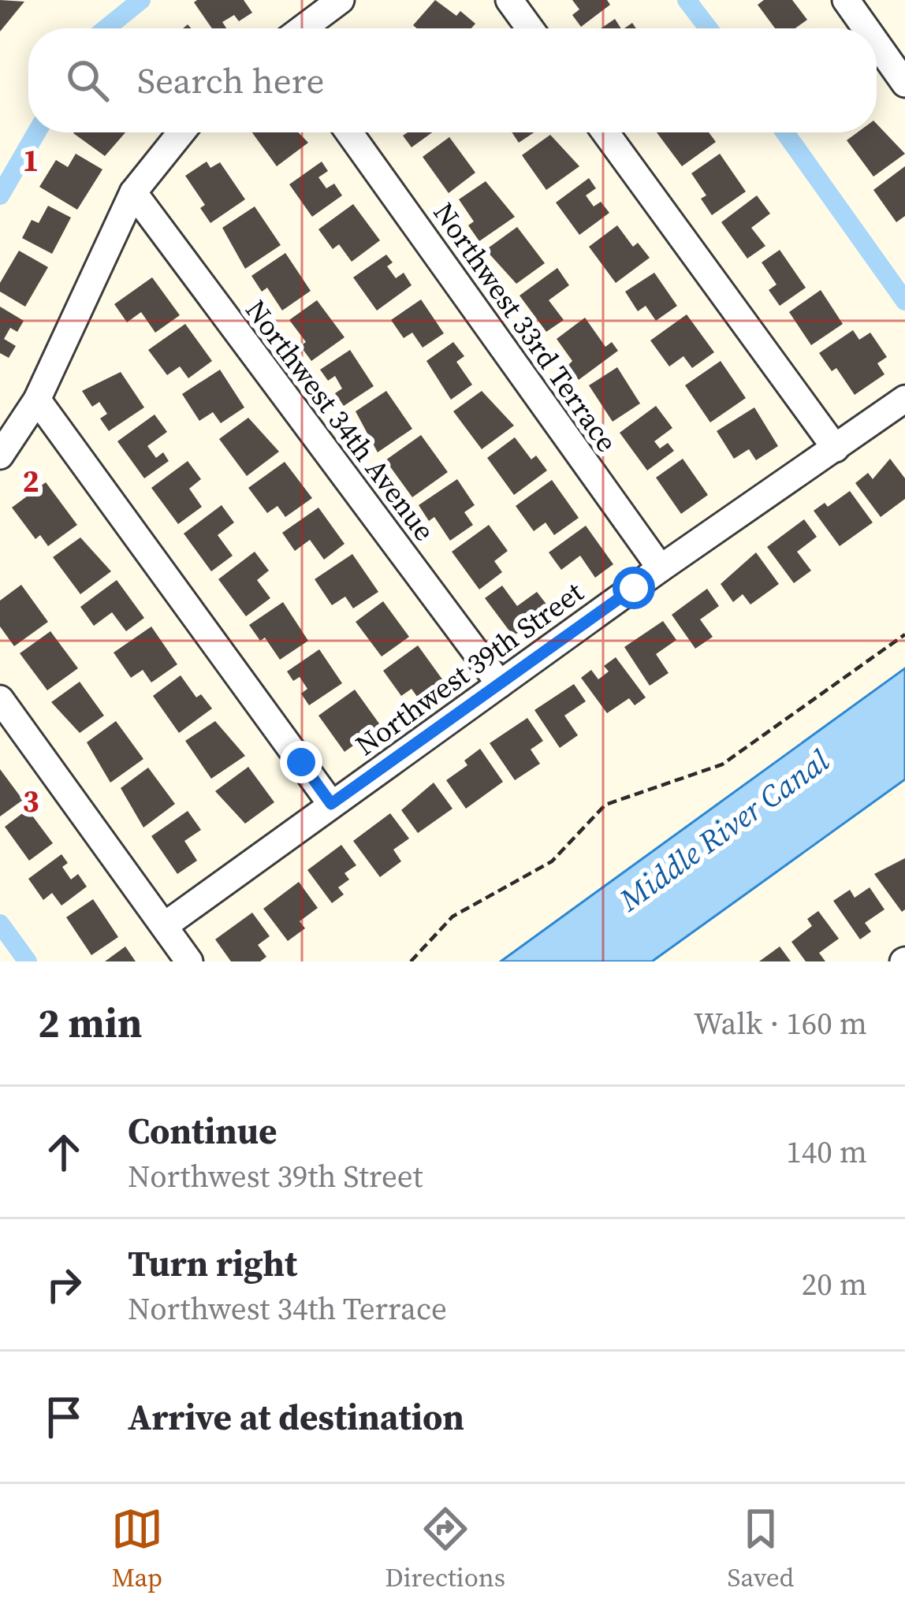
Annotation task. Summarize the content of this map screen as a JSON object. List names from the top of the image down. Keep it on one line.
{"streets":{"street":["Northwest 33rd Terrace","Northwest 34th Avenue","Northwest 39th Street"]},"crossings":[["Northwest 33rd Terrace","Northwest 39th Street"],["Northwest 34th Avenue","Northwest 39th Street"]],"water":["Middle River Canal"],"page":{"search":"Search here","heading":["2 min","Walk · 160 m"],"list":[["Continue","Northwest 39th Street","140 m"],["Turn right","Northwest 34th Terrace","20 m"],"Arrive at destination"],"nav":["Map","Directions","Saved"]},"grid":{"rows":["1","2","3"]}}
